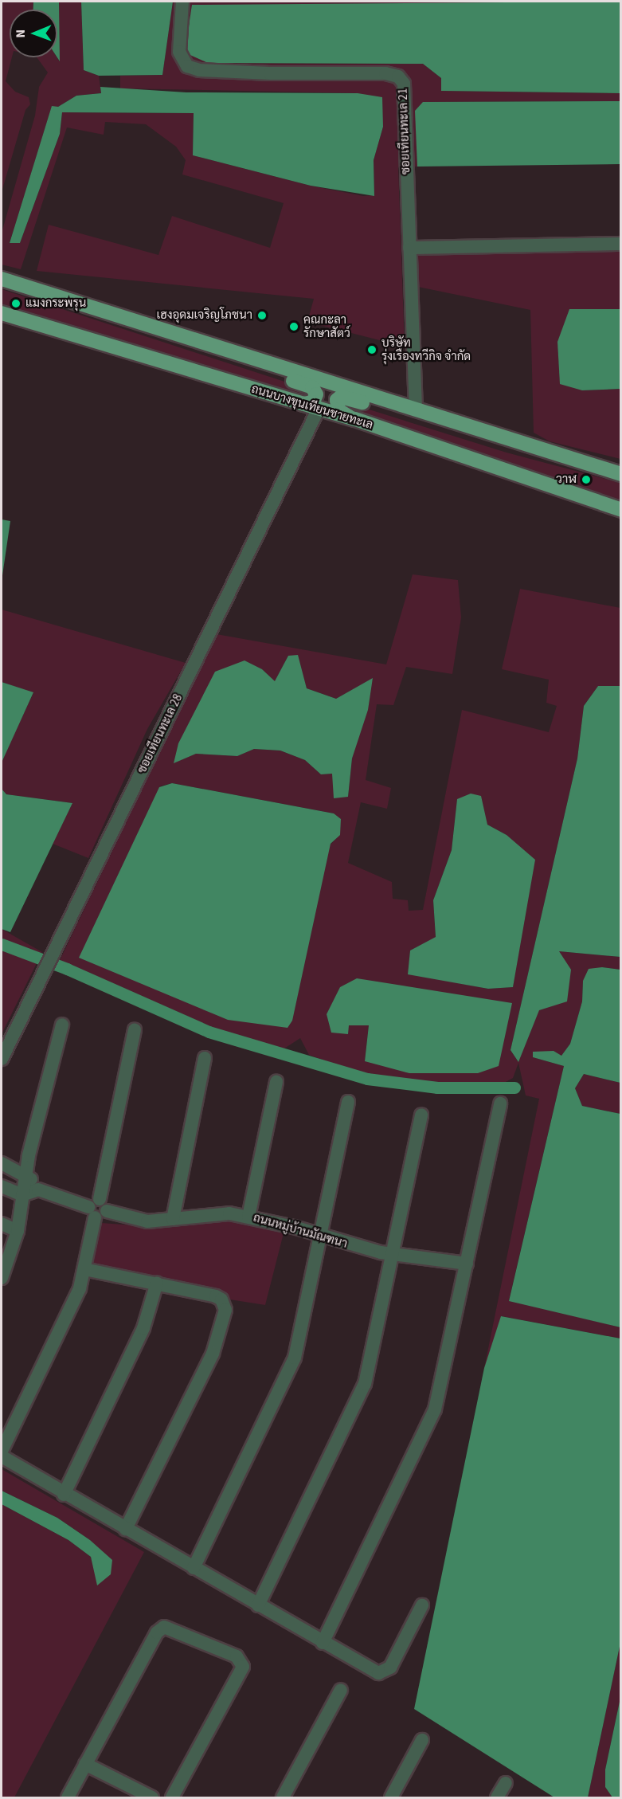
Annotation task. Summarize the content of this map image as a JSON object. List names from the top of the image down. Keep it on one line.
{"streets":{"main road":["ถนนบางขุนเทียนชายทะเล"],"street":["ซอยเทียนทะเล 21","ซอยเทียนทะเล 28","ถนนหมู่บ้านมัณฑนา"]},"crossings":[["ถนนบางขุนเทียนชายทะเล","ซอยเทียนทะเล 28"]],"places":["แมงกระพรุน","เฮงอุดมเจริญโภชนา","คุณกะลา รักษาสัตว์","บริษัท รุ่งเรืองทวีกิจ จำกัด","วาฬ"],"north":"left"}
